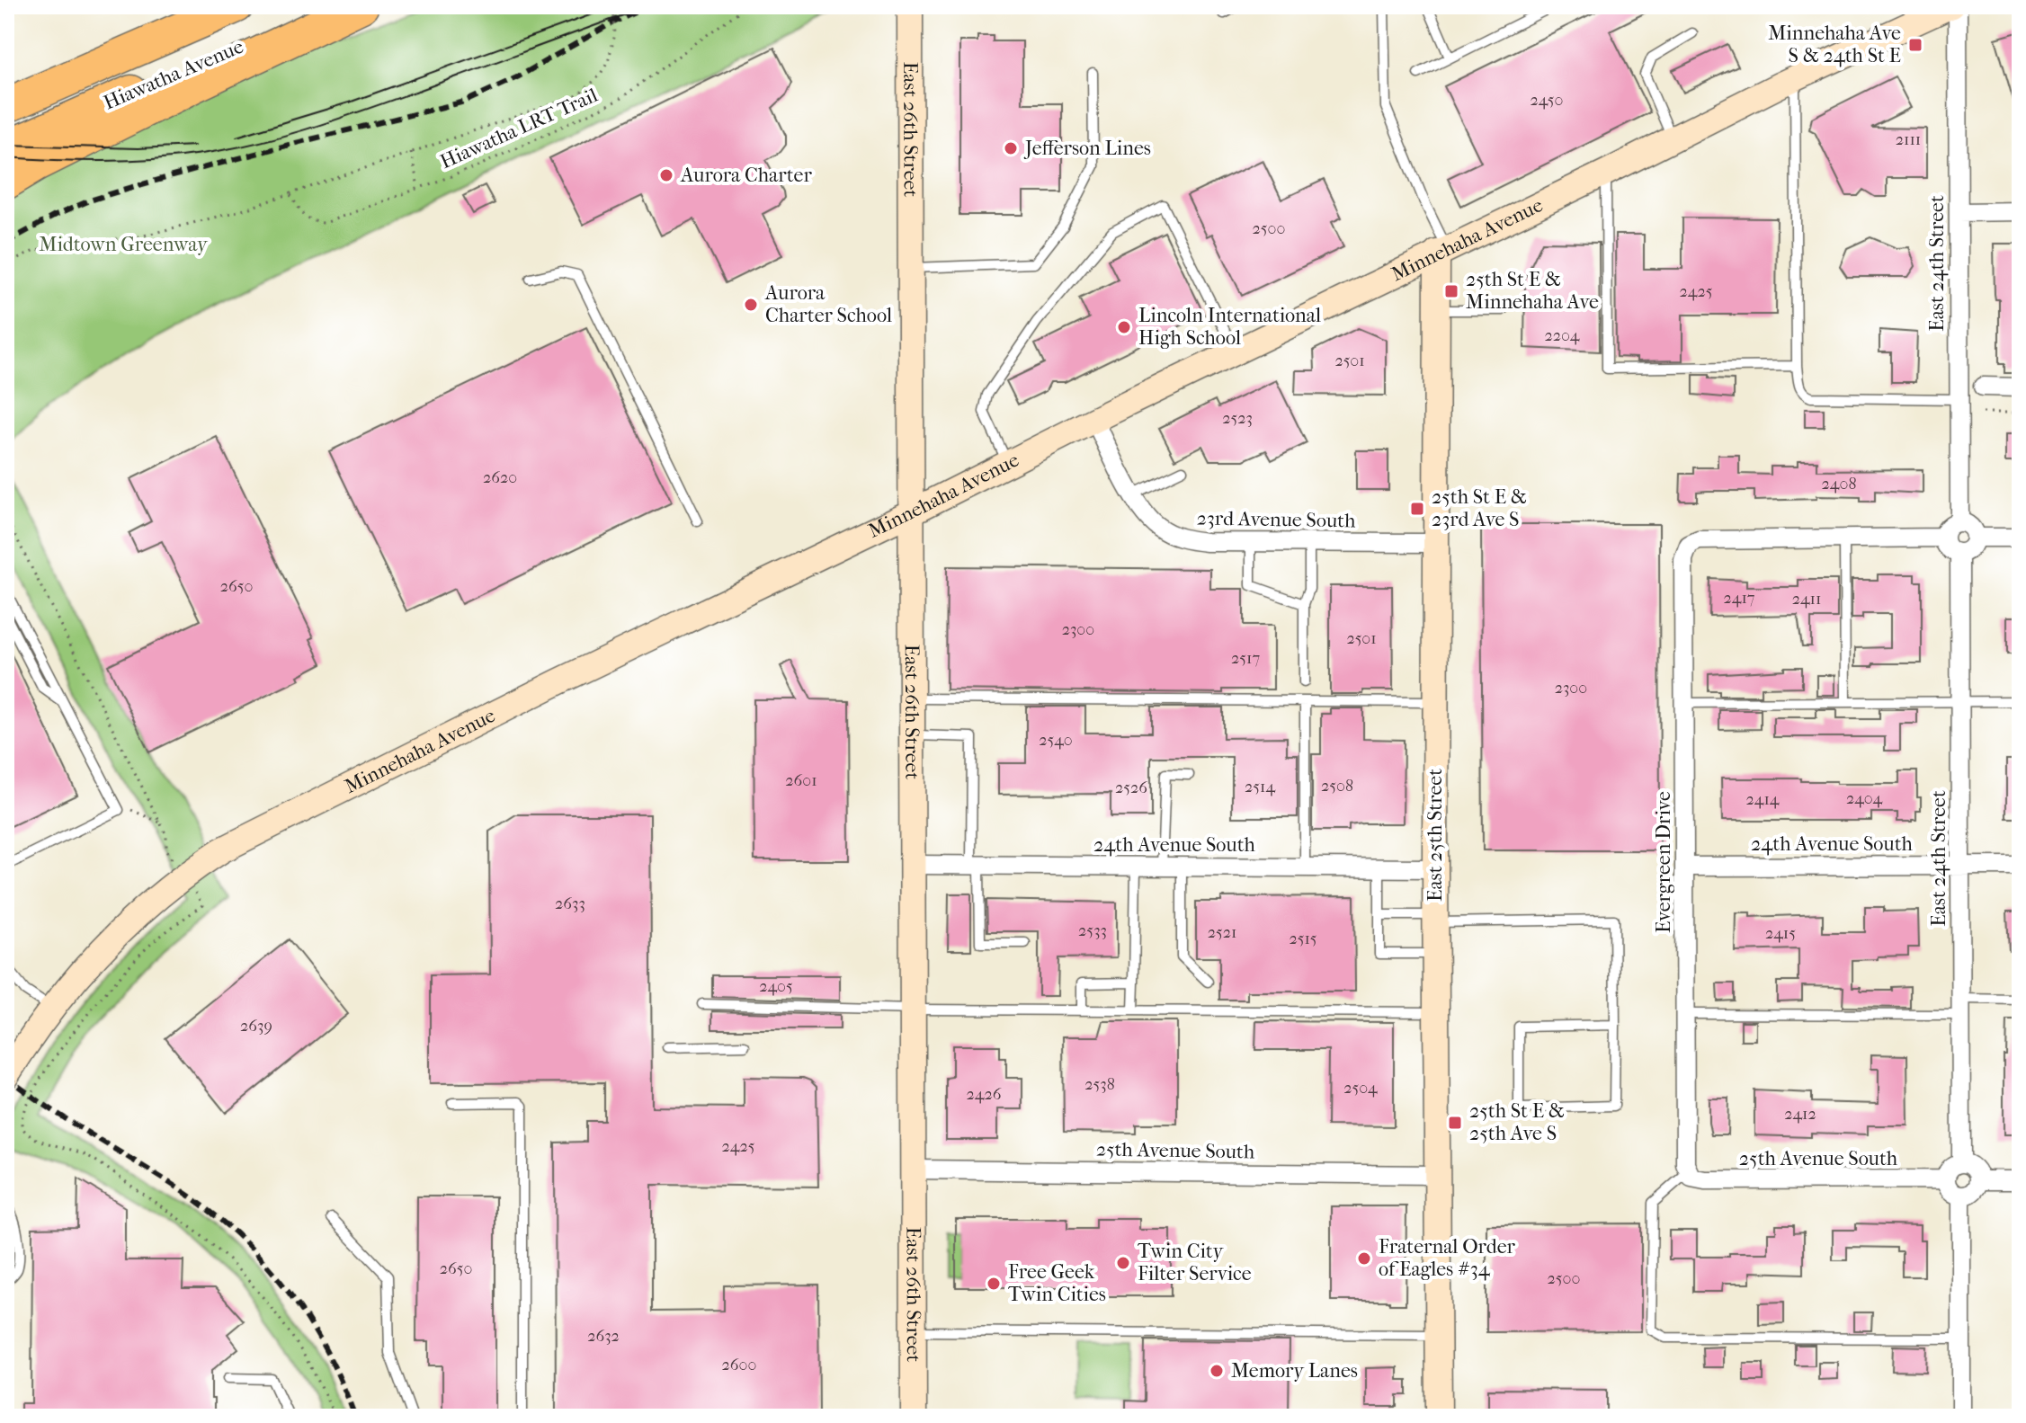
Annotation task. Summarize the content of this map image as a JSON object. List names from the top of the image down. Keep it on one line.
{"streets":{"highway":["Hiawatha Avenue"],"street":["East 26th Street","Minnehaha Avenue","East 24th Street","23rd Avenue South","East 25th Street","24th Avenue South","Evergreen Drive","25th Avenue South"],"path":["Hiawatha LRT Trail"]},"crossings":[["East 26th Street","Minnehaha Avenue"],["East 26th Street","24th Avenue South"],["East 26th Street","25th Avenue South"],["Minnehaha Avenue","23rd Avenue South"],["Minnehaha Avenue","East 25th Street"],["East 24th Street","24th Avenue South"],["East 24th Street","25th Avenue South"],["23rd Avenue South","East 25th Street"],["East 25th Street","24th Avenue South"],["East 25th Street","25th Avenue South"],["24th Avenue South","Evergreen Drive"],["Evergreen Drive","25th Avenue South"]],"parks":["Midtown Greenway"],"places":{"transit":["Minnehaha Ave S & 24th St E","25th St E & Minnehaha Ave","25th St E & 23rd Ave S","25th St E & 25th Ave S"],"other":["Jefferson Lines","Aurora Charter","Aurora Charter School","Lincoln International High School","Fraternal Order of Eagles #34","Twin City Filter Service","Free Geek Twin Cities","Memory Lanes"]},"house_numbers":["2450","2111","2500","2425","2204","2501","2523","2620","2408","2650","2417","2411","2300","2501","2517","2300","2540","2601","2508","2514","2526","2404","2414","2633","2533","2521","2415","2515","2405","2639","2538","2504","2426","2412","2425","2650","2500","2632","2600"]}
